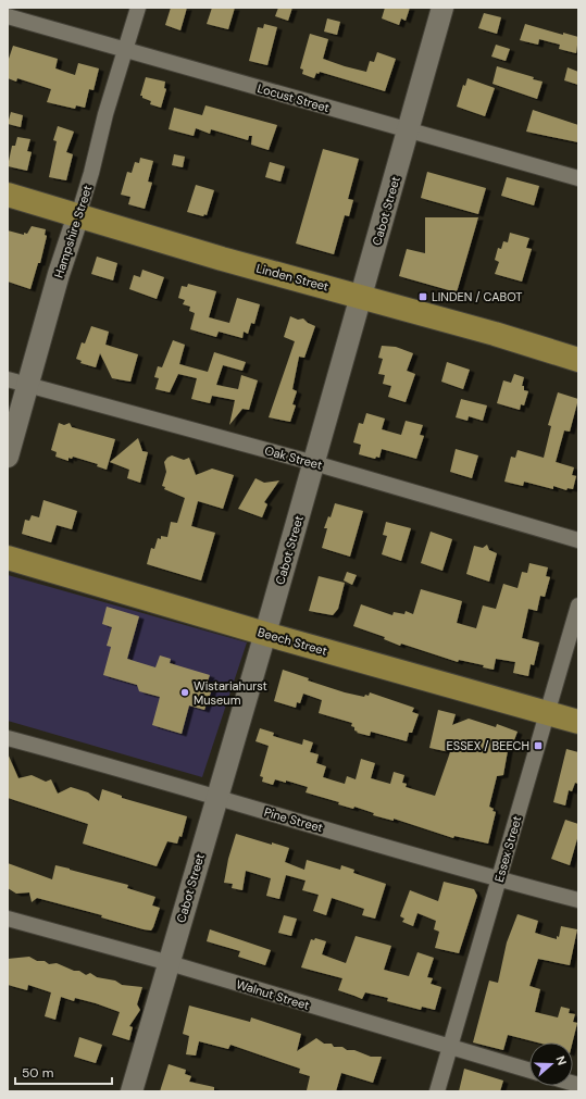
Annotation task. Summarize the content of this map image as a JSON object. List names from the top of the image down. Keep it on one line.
{"streets":{"main road":["Cabot Street","Hampshire Street","Linden Street","Beech Street"],"street":["Locust Street","Oak Street","Pine Street","Essex Street","Walnut Street"]},"crossings":[["Locust Street","Cabot Street"],["Locust Street","Hampshire Street"],["Cabot Street","Linden Street"],["Cabot Street","Oak Street"],["Cabot Street","Beech Street"],["Cabot Street","Pine Street"],["Cabot Street","Walnut Street"],["Hampshire Street","Linden Street"],["Hampshire Street","Oak Street"],["Beech Street","Essex Street"],["Pine Street","Essex Street"],["Essex Street","Walnut Street"]],"places":{"transit":["LINDEN / CABOT","ESSEX / BEECH"],"other":["Wistariahurst Museum"]},"scale_bar":"50 m","north":"right"}
